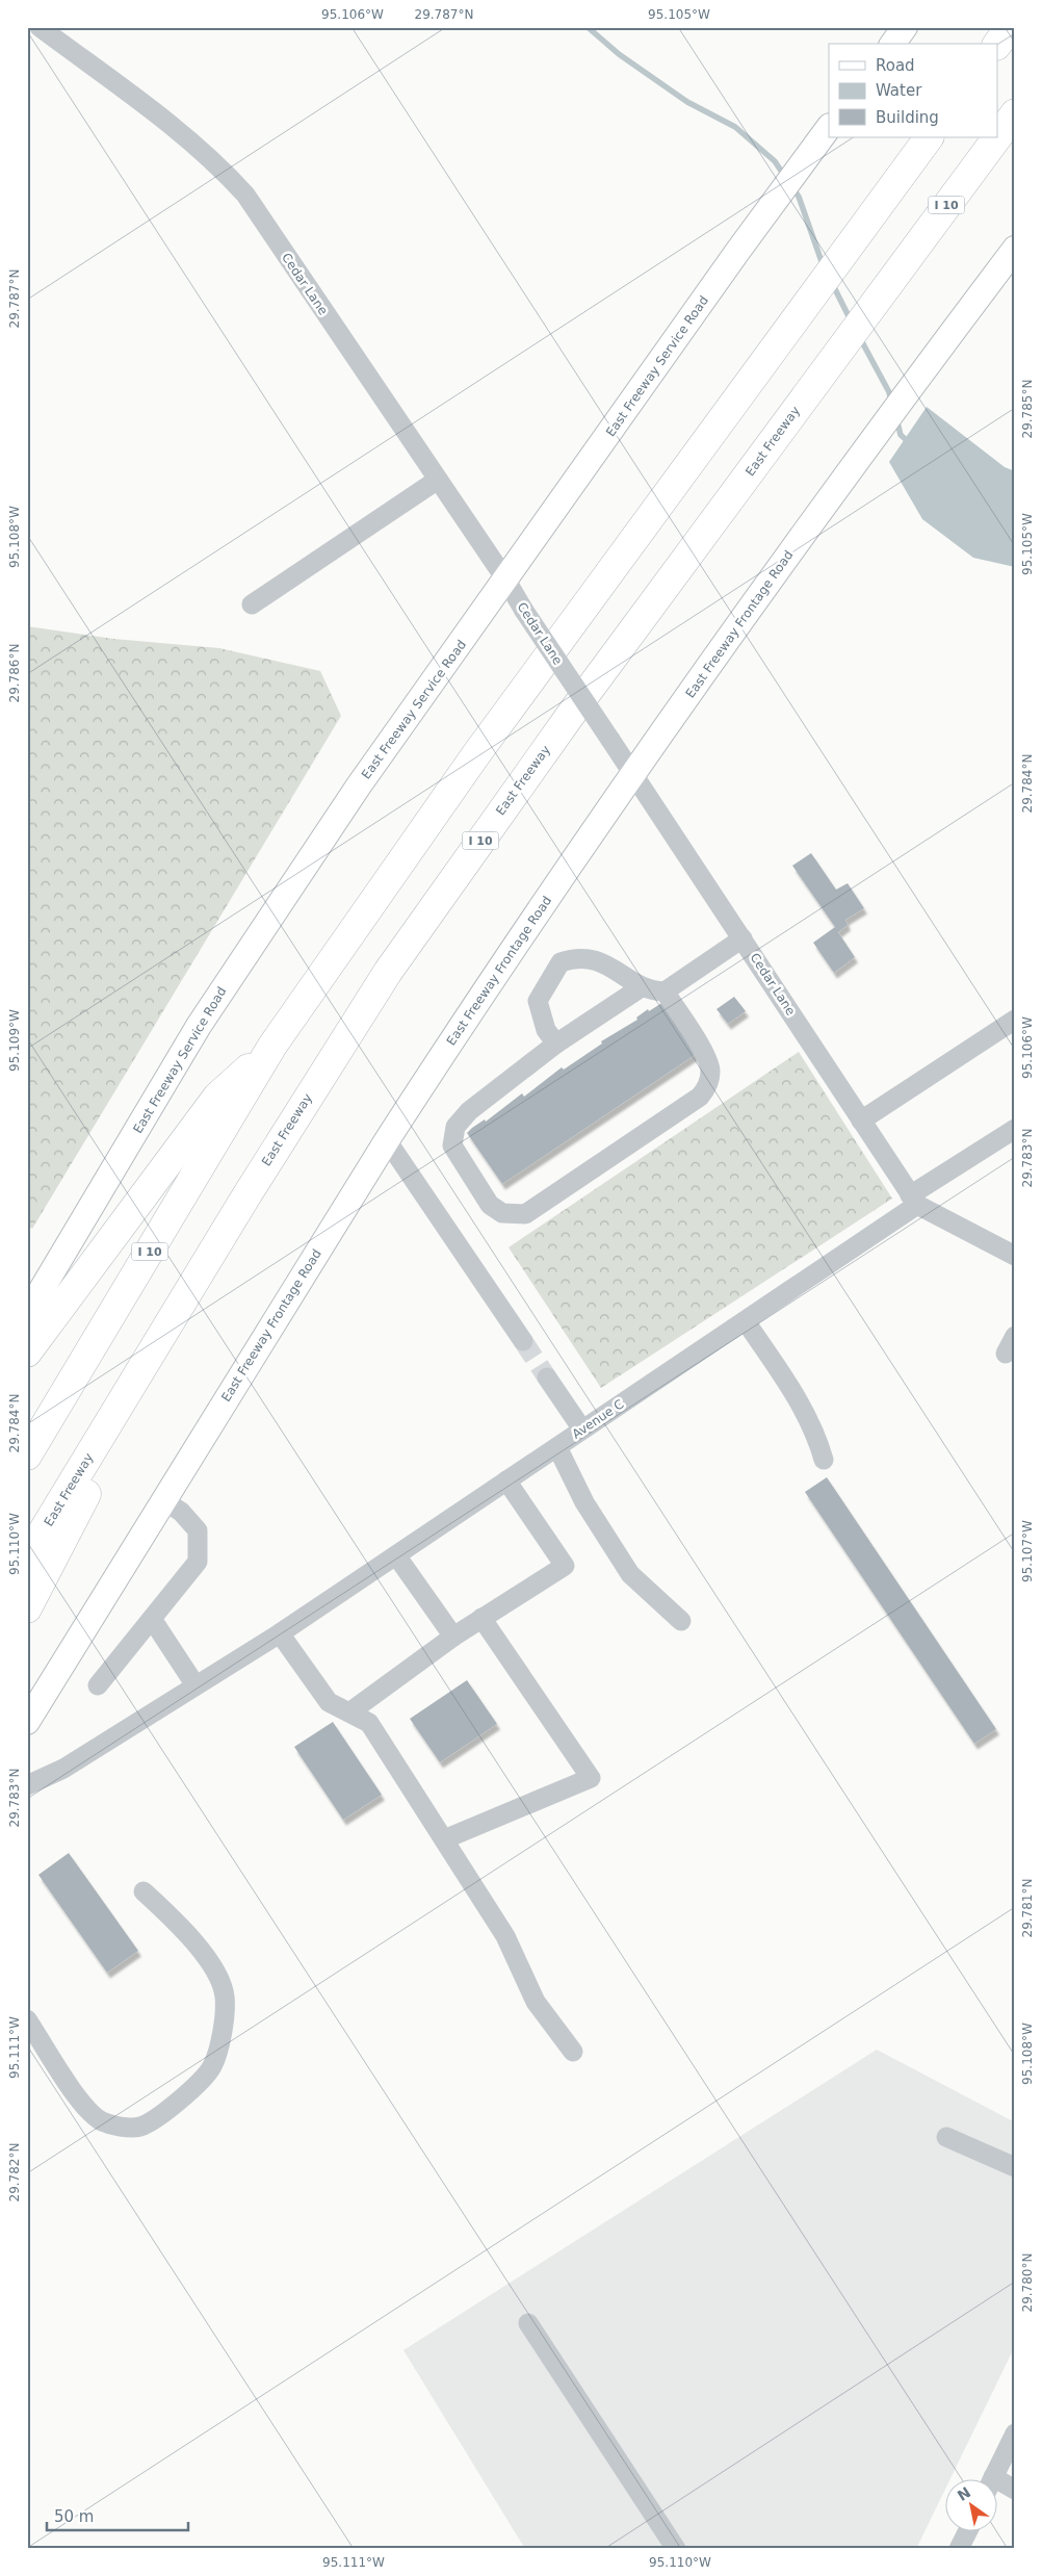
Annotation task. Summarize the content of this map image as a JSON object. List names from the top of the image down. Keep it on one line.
{"streets":{"highway":["I 10","East Freeway"],"main road":["East Freeway Service Road","East Freeway Frontage Road"],"street":["Cedar Lane","Avenue C"]},"crossings":[["Cedar Lane","East Freeway Service Road"],["Cedar Lane","East Freeway Frontage Road"],["Cedar Lane","Avenue C"]],"legend":["Road","Water","Building"],"scale_bar":"50 m","north":"top left","coordinates":["95.106°W","29.787°N","95.105°W","29.785°N","95.108°W","29.786°N","29.784°N","95.109°W","29.783°N","95.110°W","95.107°W","29.781°N","95.111°W","29.782°N","29.780°N"]}
